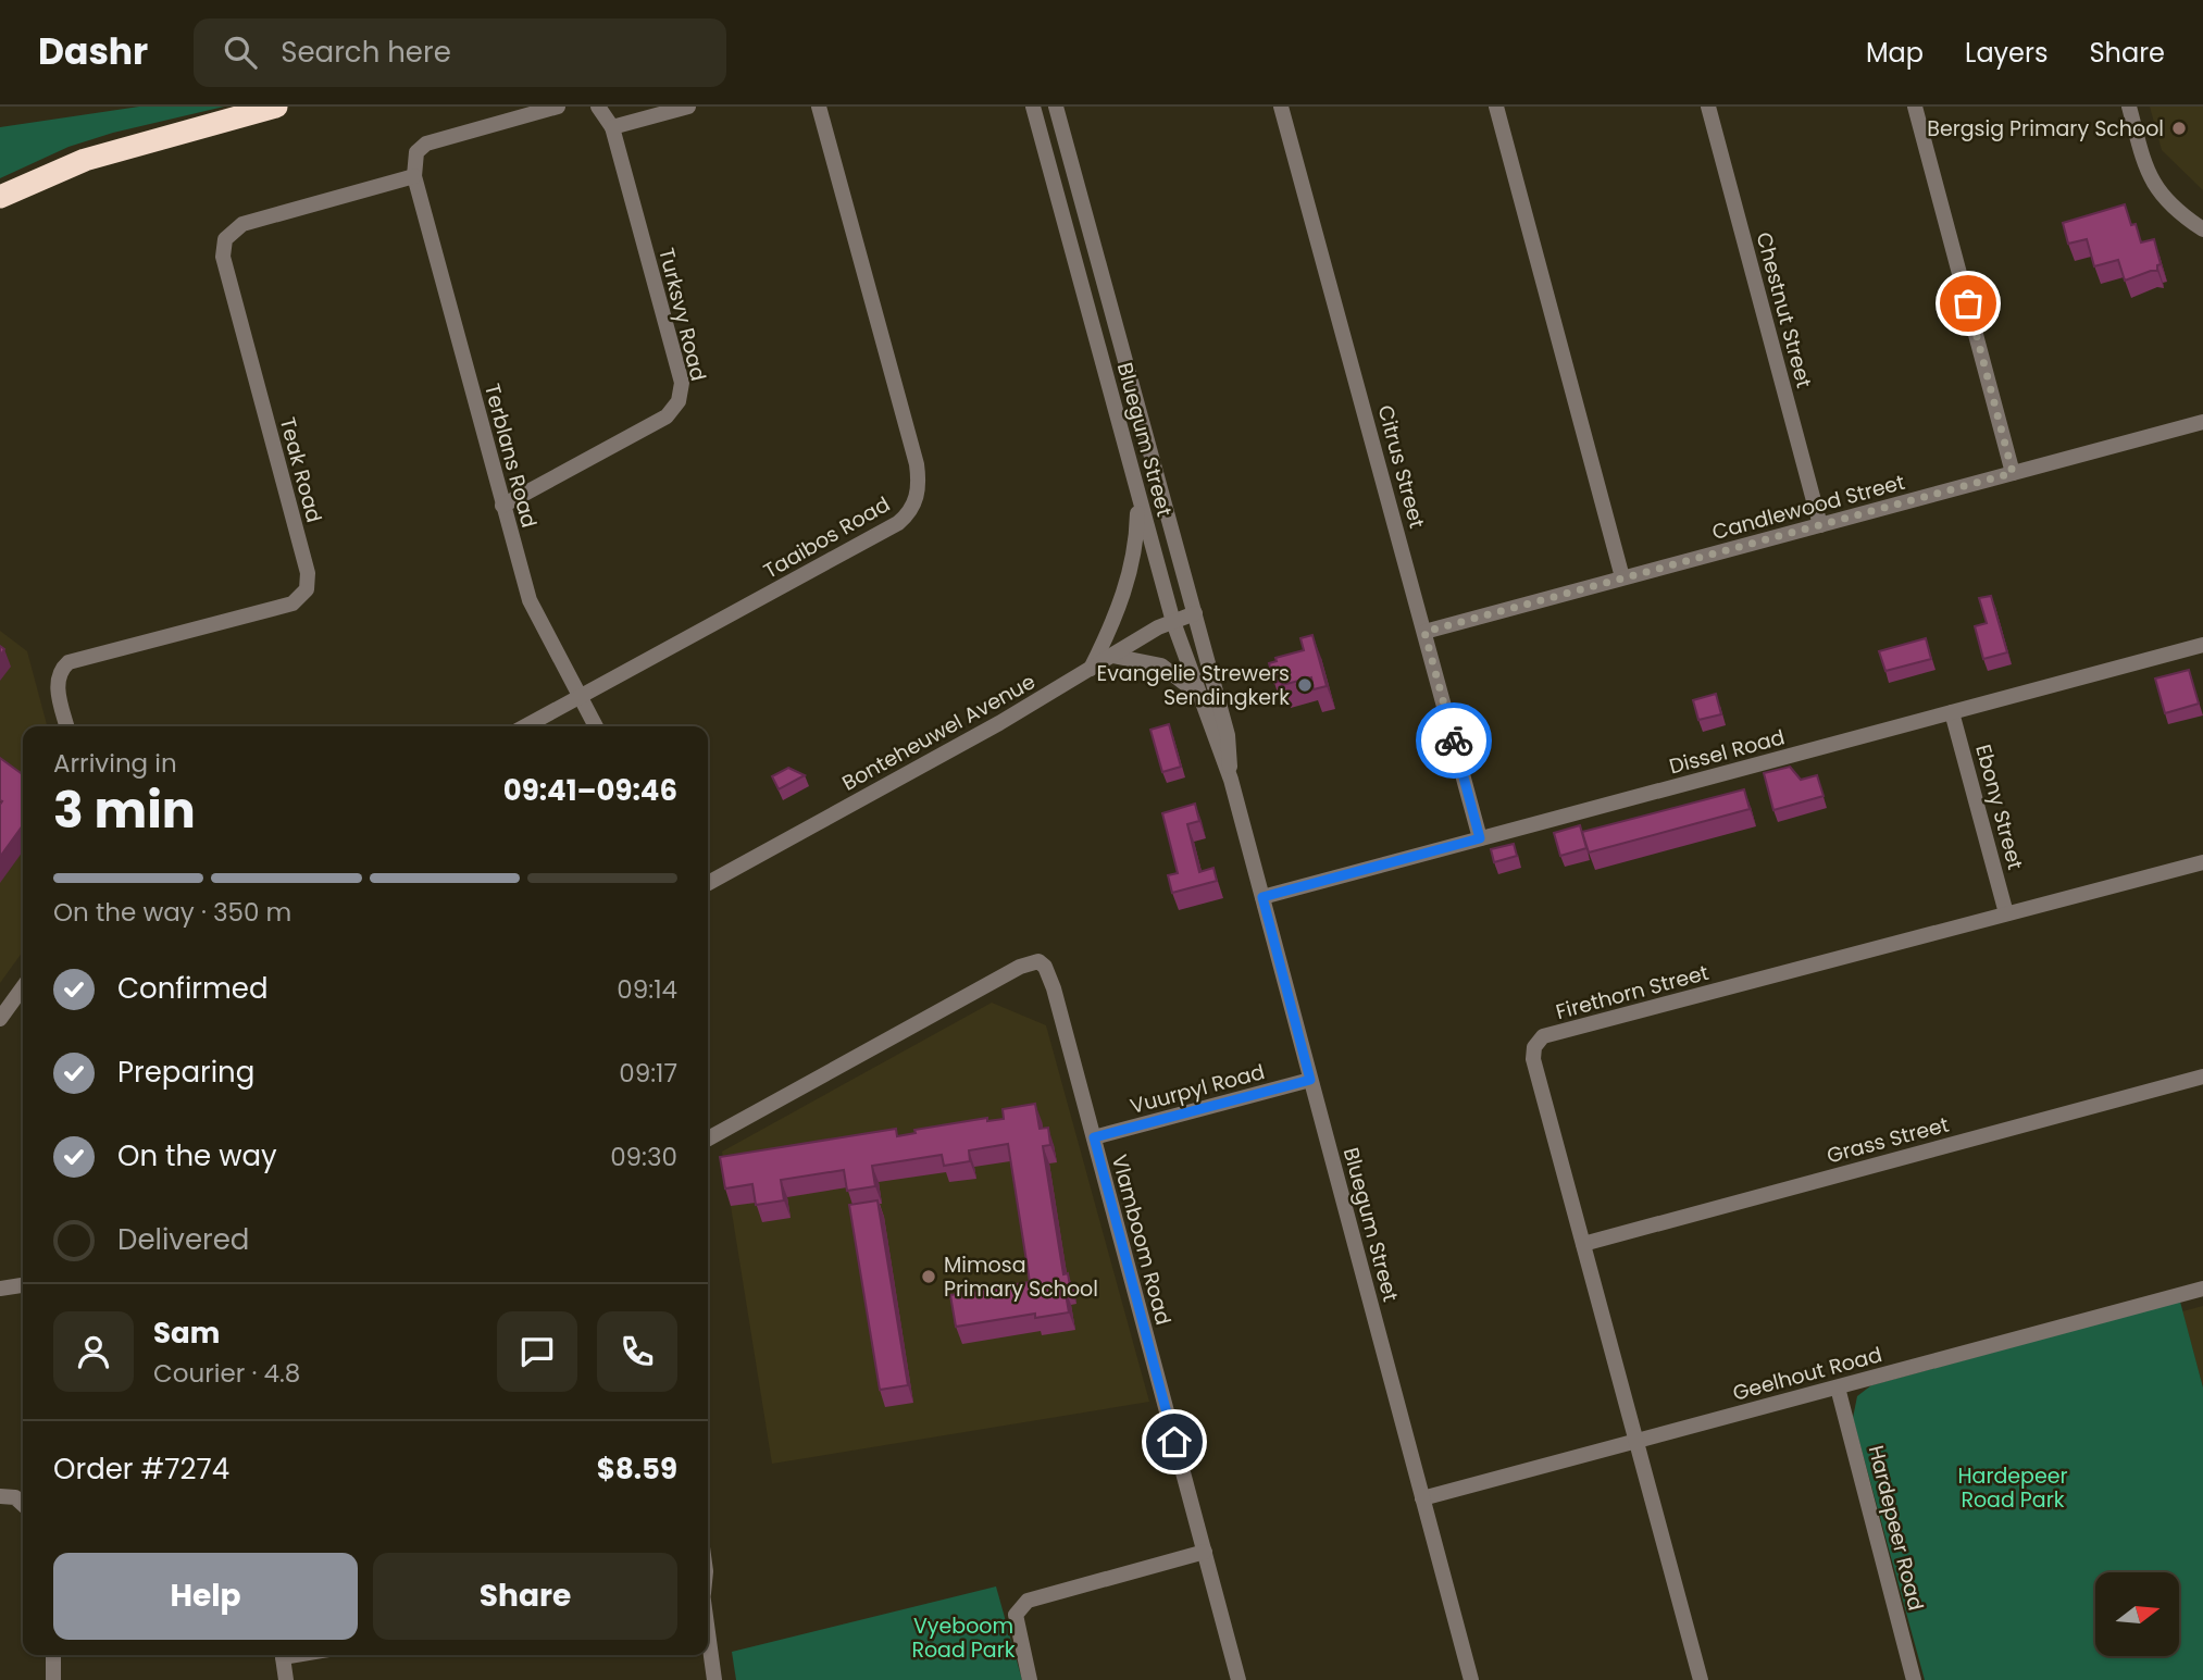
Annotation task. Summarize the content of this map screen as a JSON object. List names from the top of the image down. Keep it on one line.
{"streets":{"street":["Chestnut Street","Turksvy Road","Bluegum Street","Terblans Road","Citrus Street","Teak Road","Candlewood Street","Taaibos Road","Bonteheuwel Avenue","Dissel Road","Ebony Street","Firethorn Street","Vuurpyl Road","Grass Street","Vlamboom Road","Geelhout Road","Hardepeer Road"]},"crossings":[["Chestnut Street","Candlewood Street"],["Turksvy Road","Terblans Road"],["Bluegum Street","Bonteheuwel Avenue"],["Bluegum Street","Dissel Road"],["Bluegum Street","Vuurpyl Road"],["Bluegum Street","Geelhout Road"],["Terblans Road","Teak Road"],["Terblans Road","Taaibos Road"],["Citrus Street","Candlewood Street"],["Citrus Street","Dissel Road"],["Dissel Road","Ebony Street"],["Ebony Street","Firethorn Street"],["Firethorn Street","Grass Street"],["Firethorn Street","Geelhout Road"],["Vuurpyl Road","Vlamboom Road"],["Geelhout Road","Hardepeer Road"]],"parks":["Hardepeer Road Park","Vyeboom Road Park"],"places":["Bergsig Primary School","Evangelie Strewers Sendingkerk","Mimosa Primary School"],"north":"right","page":{"header":"Dashr","search":"Search here","nav":["Map","Layers","Share"],"heading":["3 min","Arriving in","09:41–09:46"],"panel":["Sam","Courier · 4.8","Order #7274","$8.59"],"bar":"On the way · 350 m","list":[["Confirmed","09:14"],["Preparing","09:17"],["On the way","09:30"],"Delivered"],"buttons":["Help","Share"]}}
